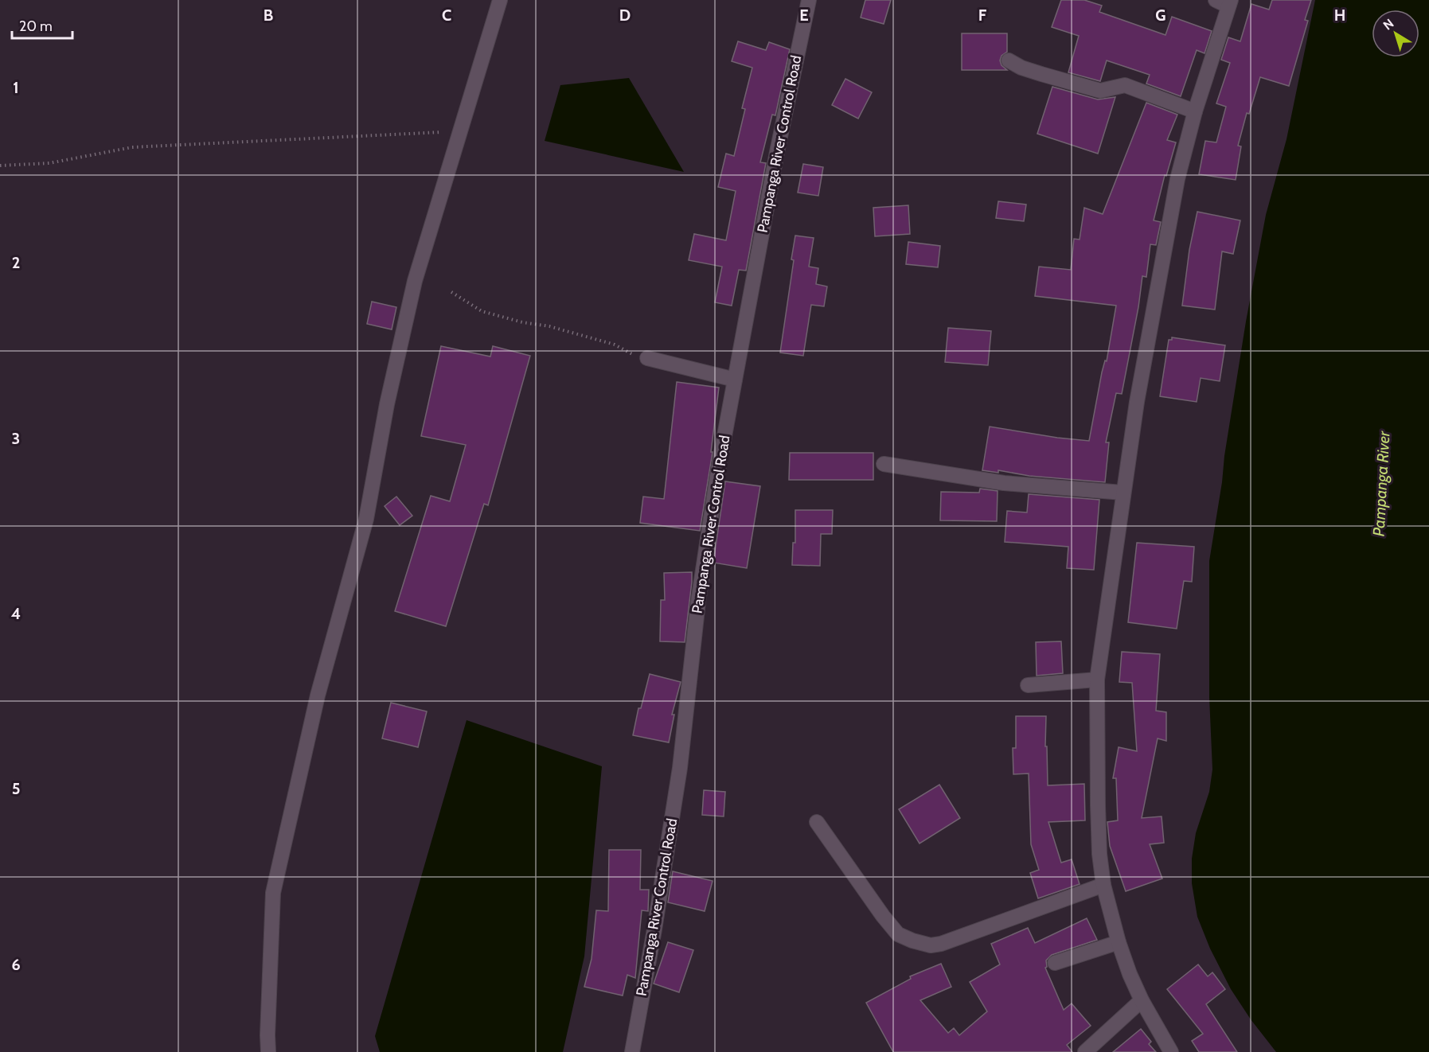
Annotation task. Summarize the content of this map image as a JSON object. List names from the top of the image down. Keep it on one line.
{"streets":{"street":["Pampanga River Control Road"]},"water":["Pampanga River"],"scale_bar":"20 m","north":"top left","grid":{"columns":["B","C","D","E","F","G","H"],"rows":["1","2","3","4","5","6"]}}
